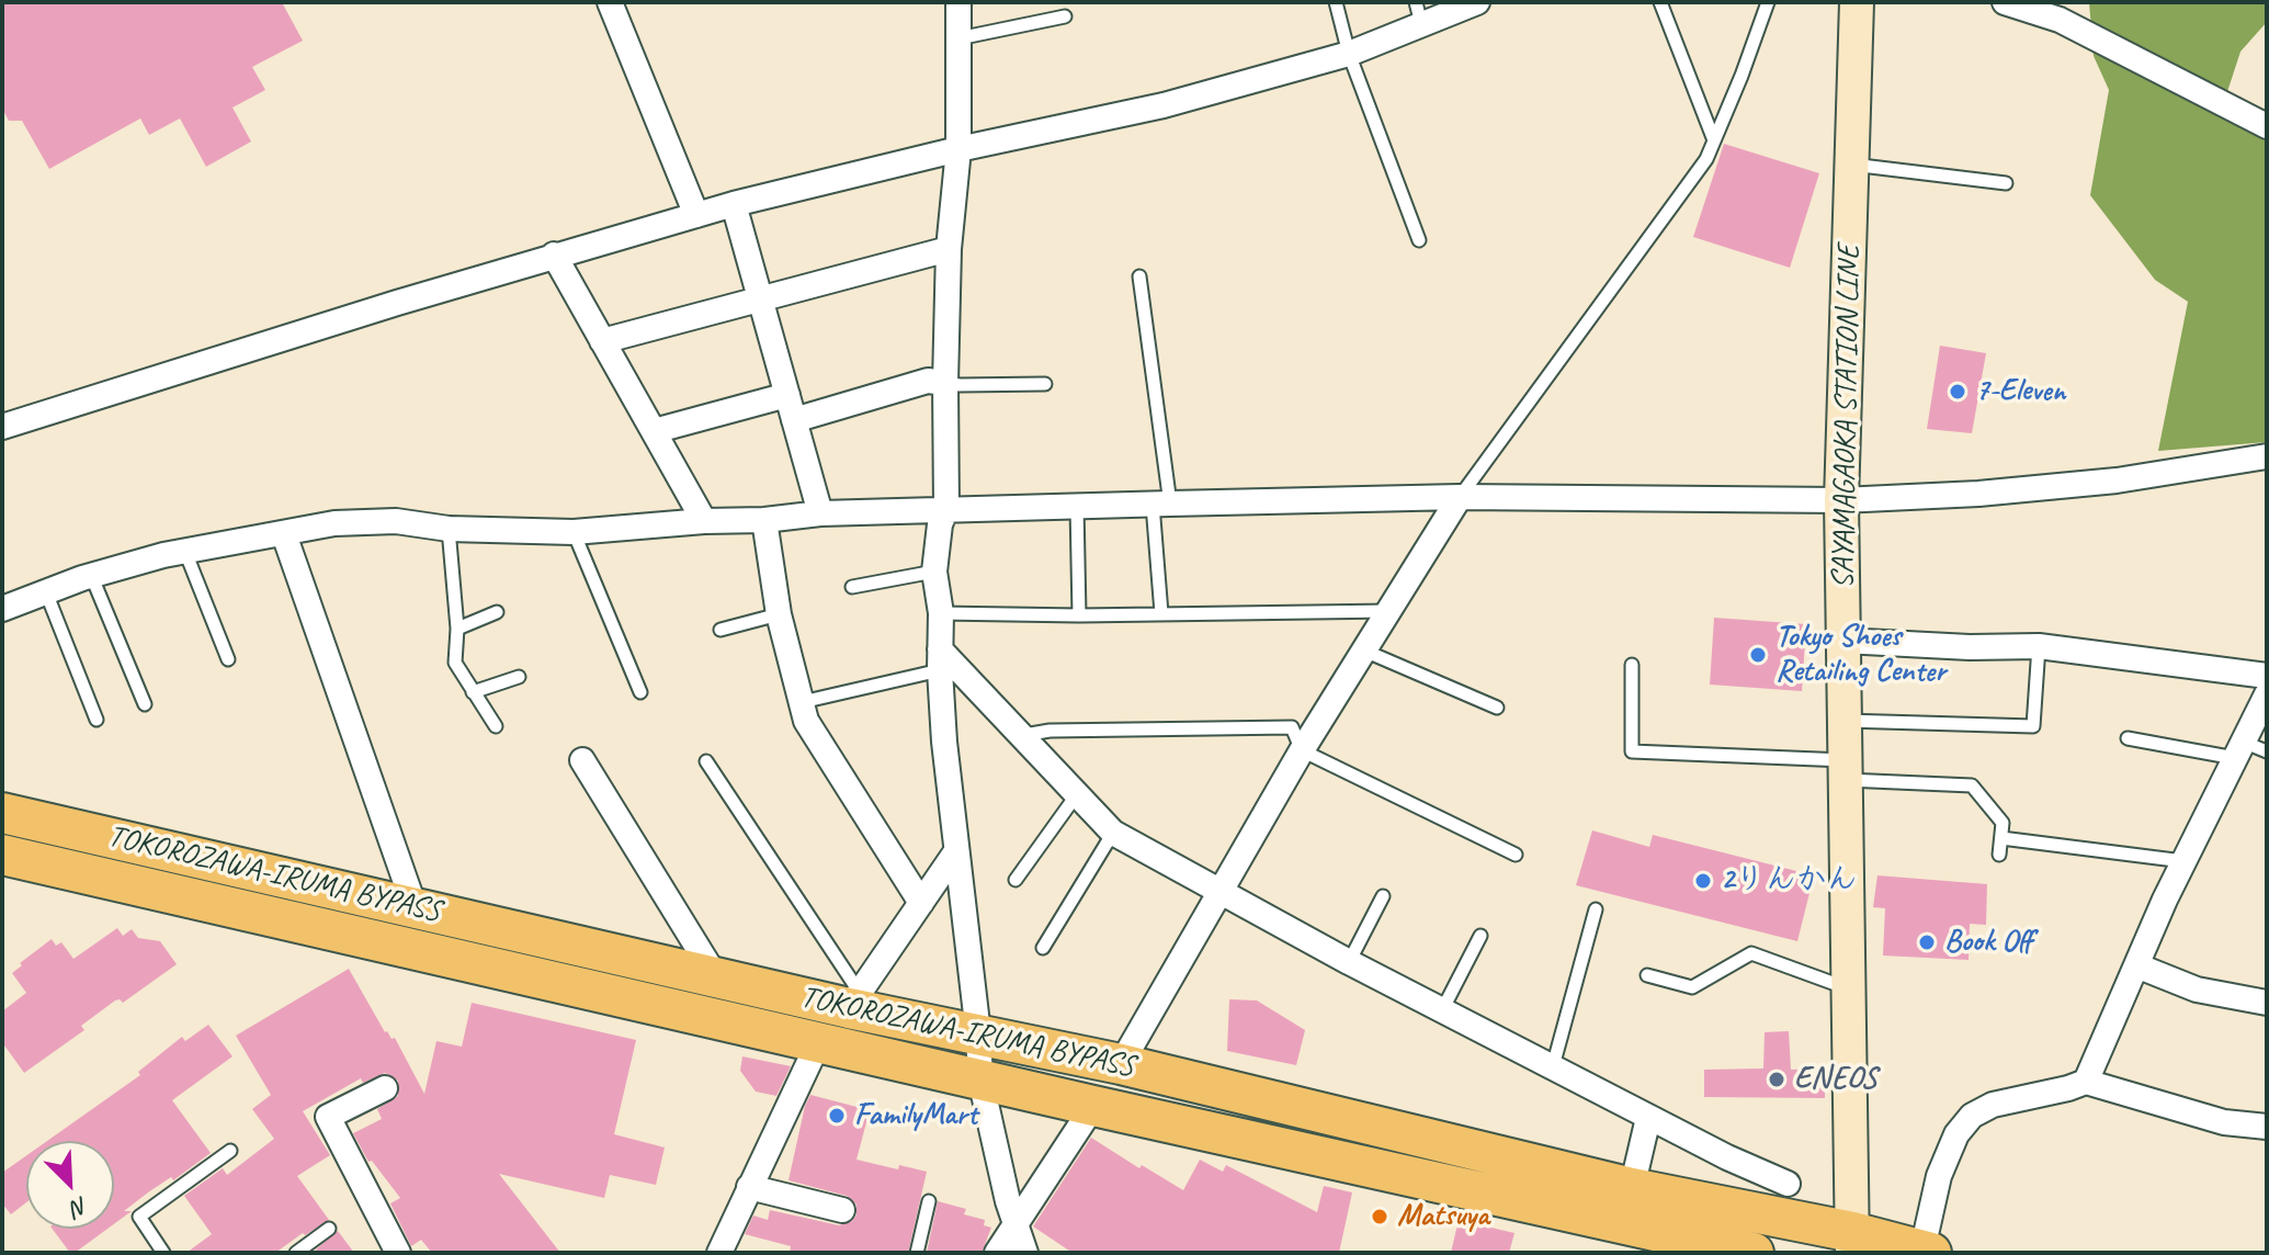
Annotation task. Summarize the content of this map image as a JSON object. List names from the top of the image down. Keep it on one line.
{"streets":{"highway":["TOKOROZAWA-IRUMA BYPASS"],"main road":["SAYAMAGAOKA STATION LINE"]},"crossings":[["SAYAMAGAOKA STATION LINE","TOKOROZAWA-IRUMA BYPASS"]],"places":["7-Eleven","Tokyo Shoes Retailing Center","2りんかん","Book Off","ENEOS","FamilyMart","Matsuya"],"north":"bottom right"}
